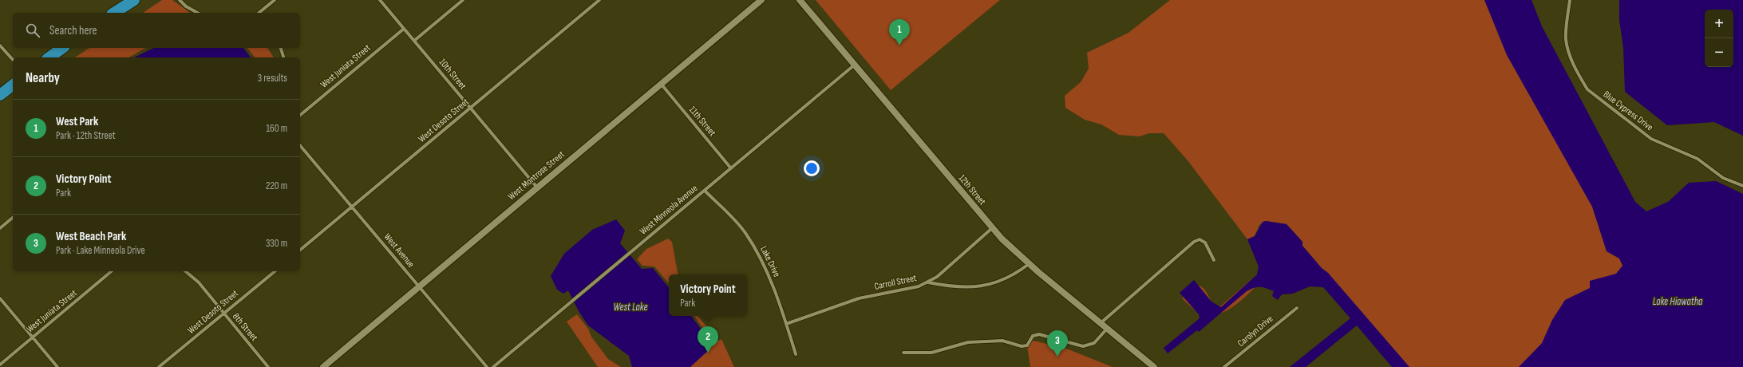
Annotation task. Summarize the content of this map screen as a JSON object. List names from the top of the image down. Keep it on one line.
{"streets":{"street":["West Juniata Street","10th Street","Blue Cypress Drive","West Desoto Street","11th Street","West Montrose Street","12th Street","West Minneola Avenue","West Avenue","Lake Drive","Carroll Street","8th Street","Carolyn Drive"]},"crossings":[["West Juniata Street","10th Street"],["10th Street","West Desoto Street"],["10th Street","West Montrose Street"],["West Desoto Street","West Avenue"],["West Desoto Street","8th Street"],["11th Street","West Montrose Street"],["11th Street","West Minneola Avenue"],["West Montrose Street","West Avenue"],["12th Street","West Minneola Avenue"],["12th Street","Carroll Street"],["West Minneola Avenue","Lake Drive"],["Lake Drive","Carroll Street"]],"water":["Lake Hiawatha","West Lake"],"page":{"map_buttons":["+","−"],"search":"Search here","pins":["1","2","3"],"heading":["Nearby","3 results"],"list":[{"mark":"1","name":"West Park","note":"Park · 12th Street","value":"160 m"},{"mark":"2","name":"Victory Point","note":"Park","value":"220 m"},{"mark":"3","name":"West Beach Park","note":"Park · Lake Minneola Drive","value":"330 m"}],"popup":["Victory Point","Park"]}}
